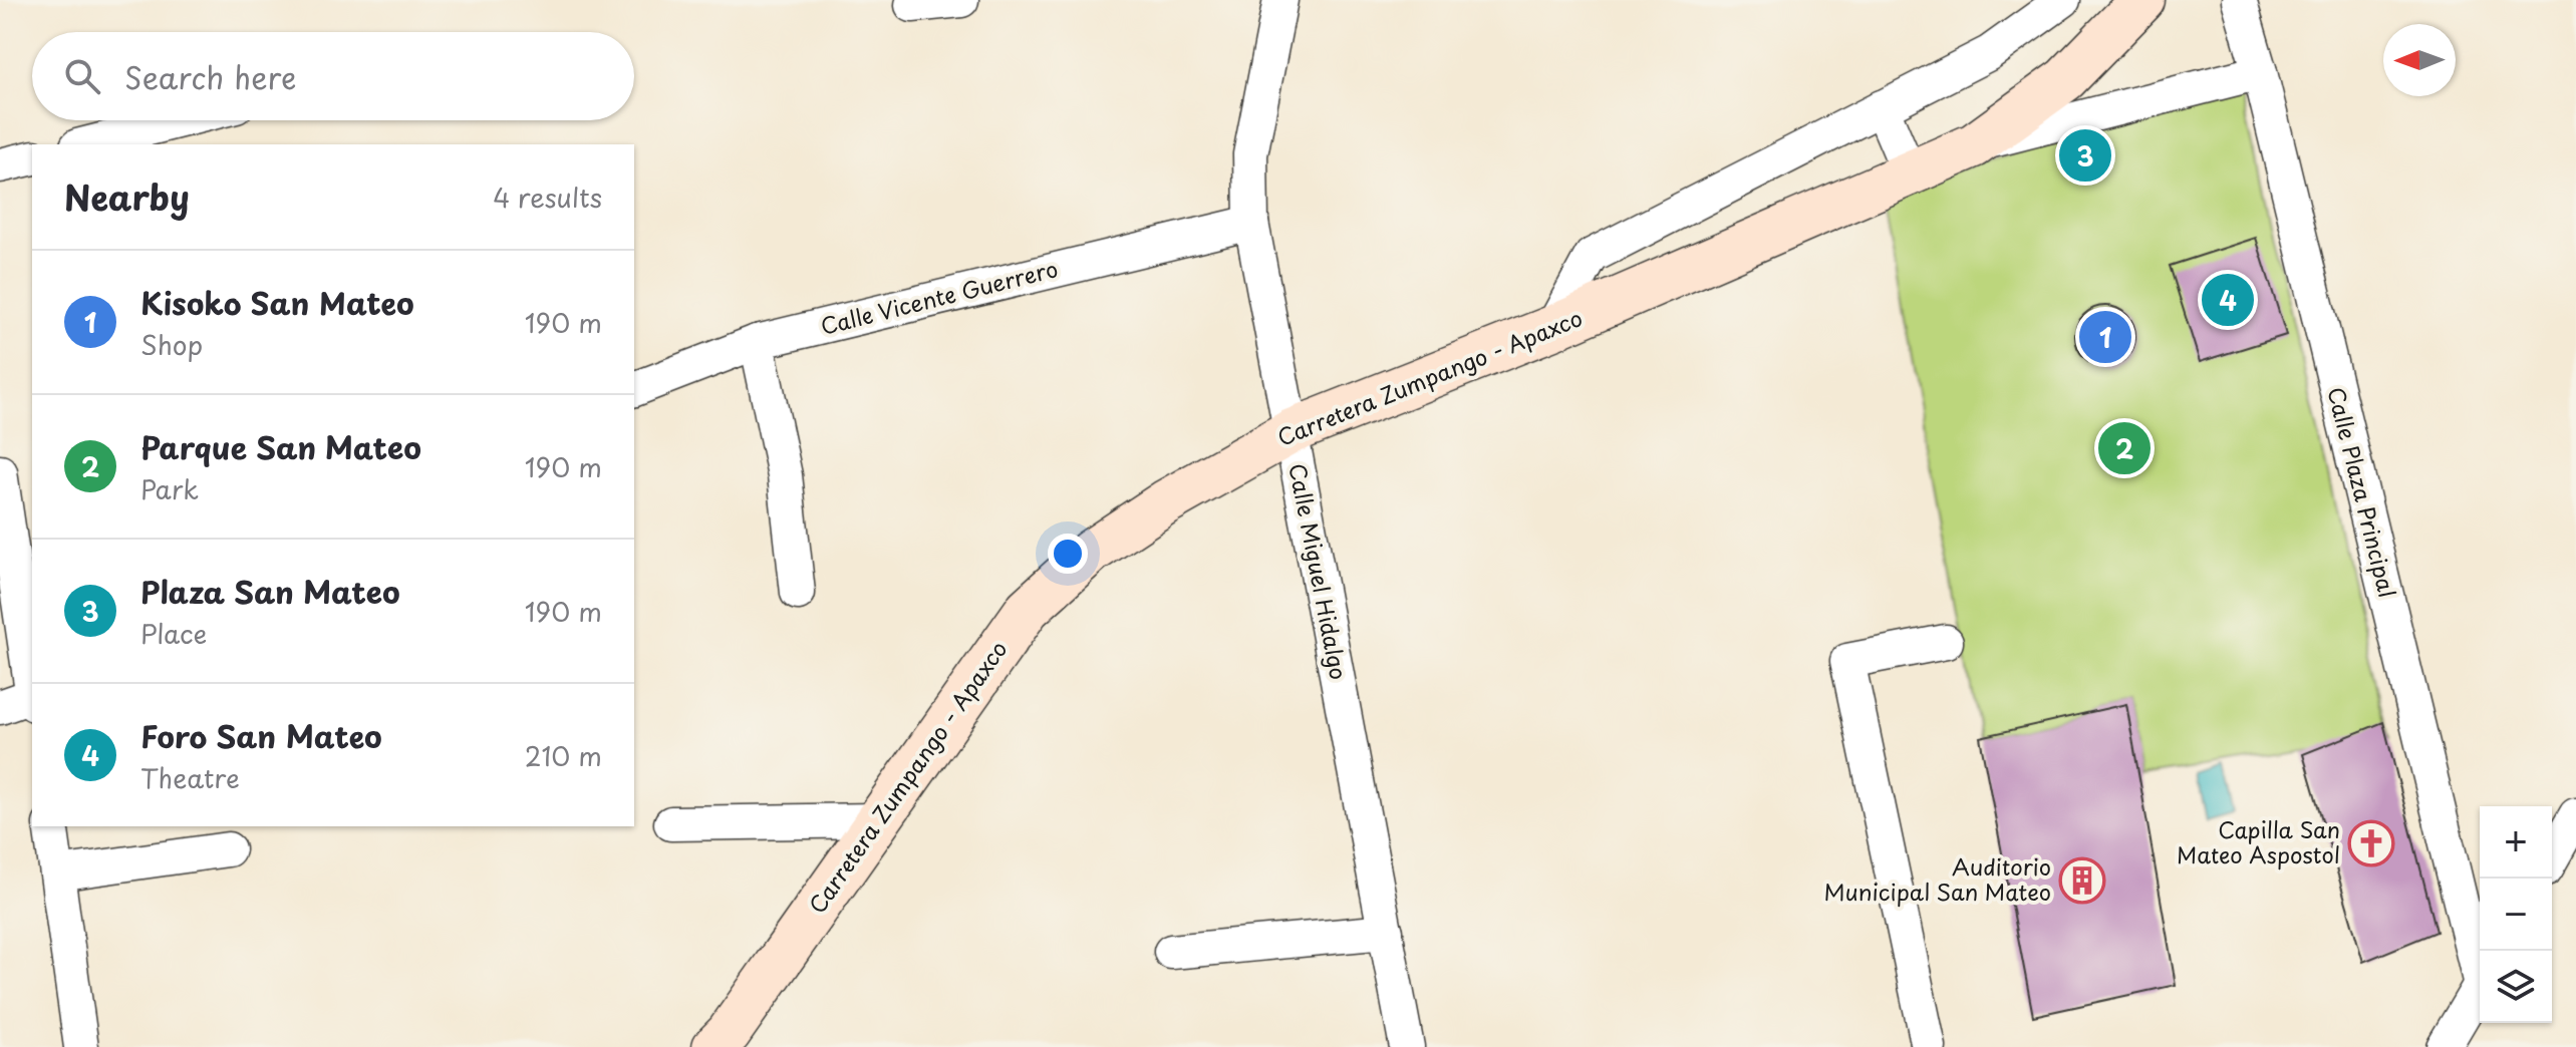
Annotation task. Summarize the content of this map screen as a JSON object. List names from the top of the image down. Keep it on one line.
{"streets":{"main road":["Carretera Zumpango - Apaxco"],"street":["Calle Vicente Guerrero","Calle Plaza Principal","Calle Miguel Hidalgo"]},"crossings":[["Calle Vicente Guerrero","Calle Miguel Hidalgo"],["Carretera Zumpango - Apaxco","Calle Miguel Hidalgo"]],"places":{"church":["Capilla San Mateo Aspostol"],"building":["Auditorio Municipal San Mateo"]},"north":"left","page":{"search":"Search here","pins":["3","4","1","2"],"heading":["Nearby","4 results"],"list":[{"mark":"1","name":"Kisoko San Mateo","note":"Shop","value":"190 m"},{"mark":"2","name":"Parque San Mateo","note":"Park","value":"190 m"},{"mark":"3","name":"Plaza San Mateo","note":"Place","value":"190 m"},{"mark":"4","name":"Foro San Mateo","note":"Theatre","value":"210 m"}],"map_buttons":["+","−"]}}
